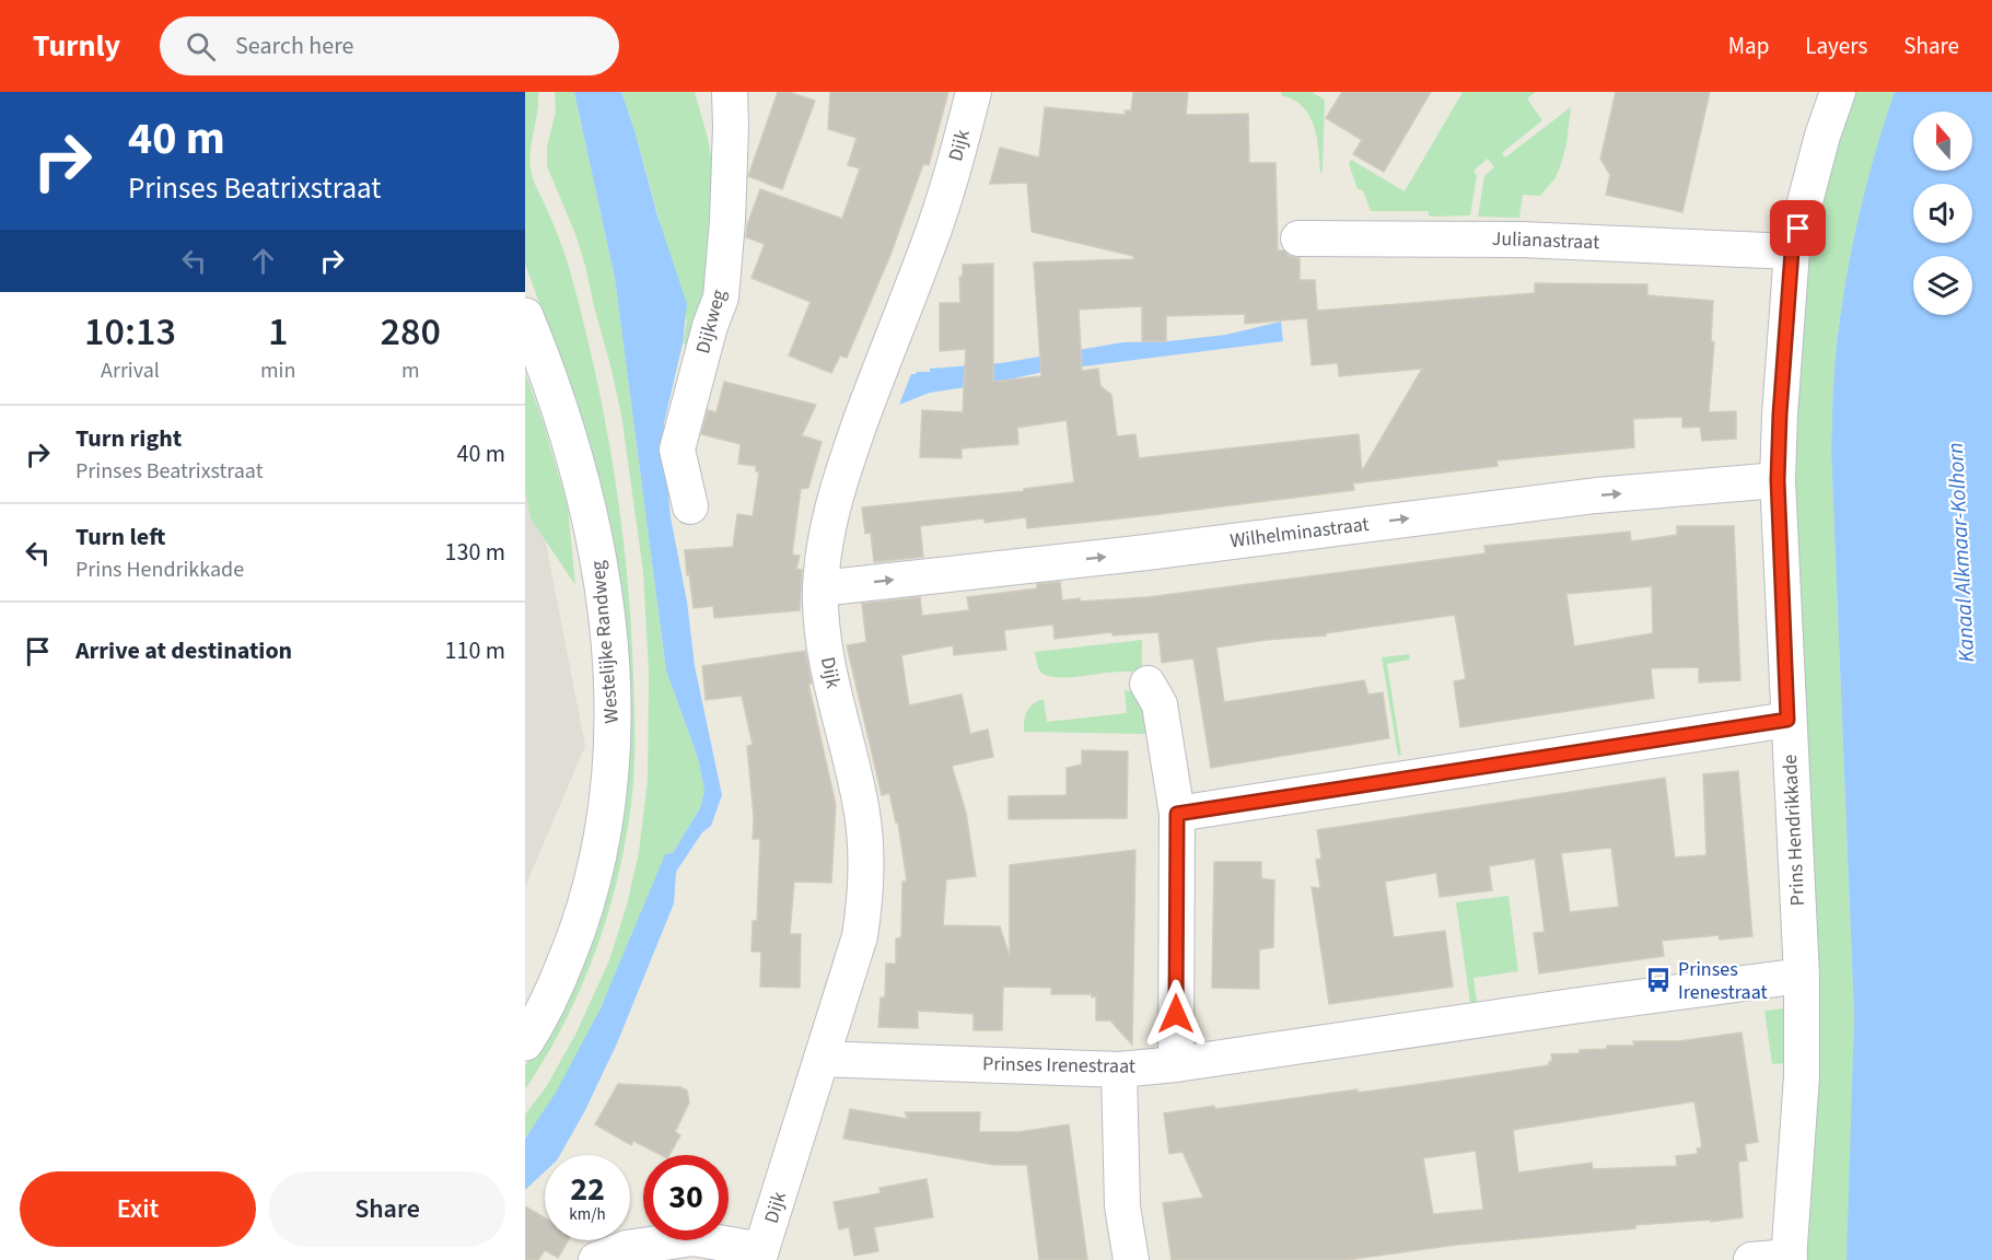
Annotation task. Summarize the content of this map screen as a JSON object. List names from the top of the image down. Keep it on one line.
{"streets":{"street":["Dijk","Julianastraat","Dijkweg","Wilhelminastraat","Westelijke Randweg","Prins Hendrikkade","Prinses Irenestraat"]},"crossings":[["Dijk","Wilhelminastraat"],["Dijk","Prinses Irenestraat"],["Julianastraat","Prins Hendrikkade"],["Wilhelminastraat","Prins Hendrikkade"],["Prins Hendrikkade","Prinses Irenestraat"]],"water":["Kanaal Alkmaar-Kolhorn"],"places":{"bus stop":["Prinses Irenestraat"]},"north":"top","page":{"header":"Turnly","search":"Search here","nav":["Map","Layers","Share"],"turn":["40 m","Prinses Beatrixstraat"],"eta":["10:13","Arrival","1","min","280","m"],"list":[{"name":"Turn right","note":"Prinses Beatrixstraat","value":"40 m"},{"name":"Turn left","note":"Prins Hendrikkade","value":"130 m"},{"name":"Arrive at destination","value":"110 m"}],"speed":"22 km/h","limit":"30","buttons":["Exit","Share"]}}
